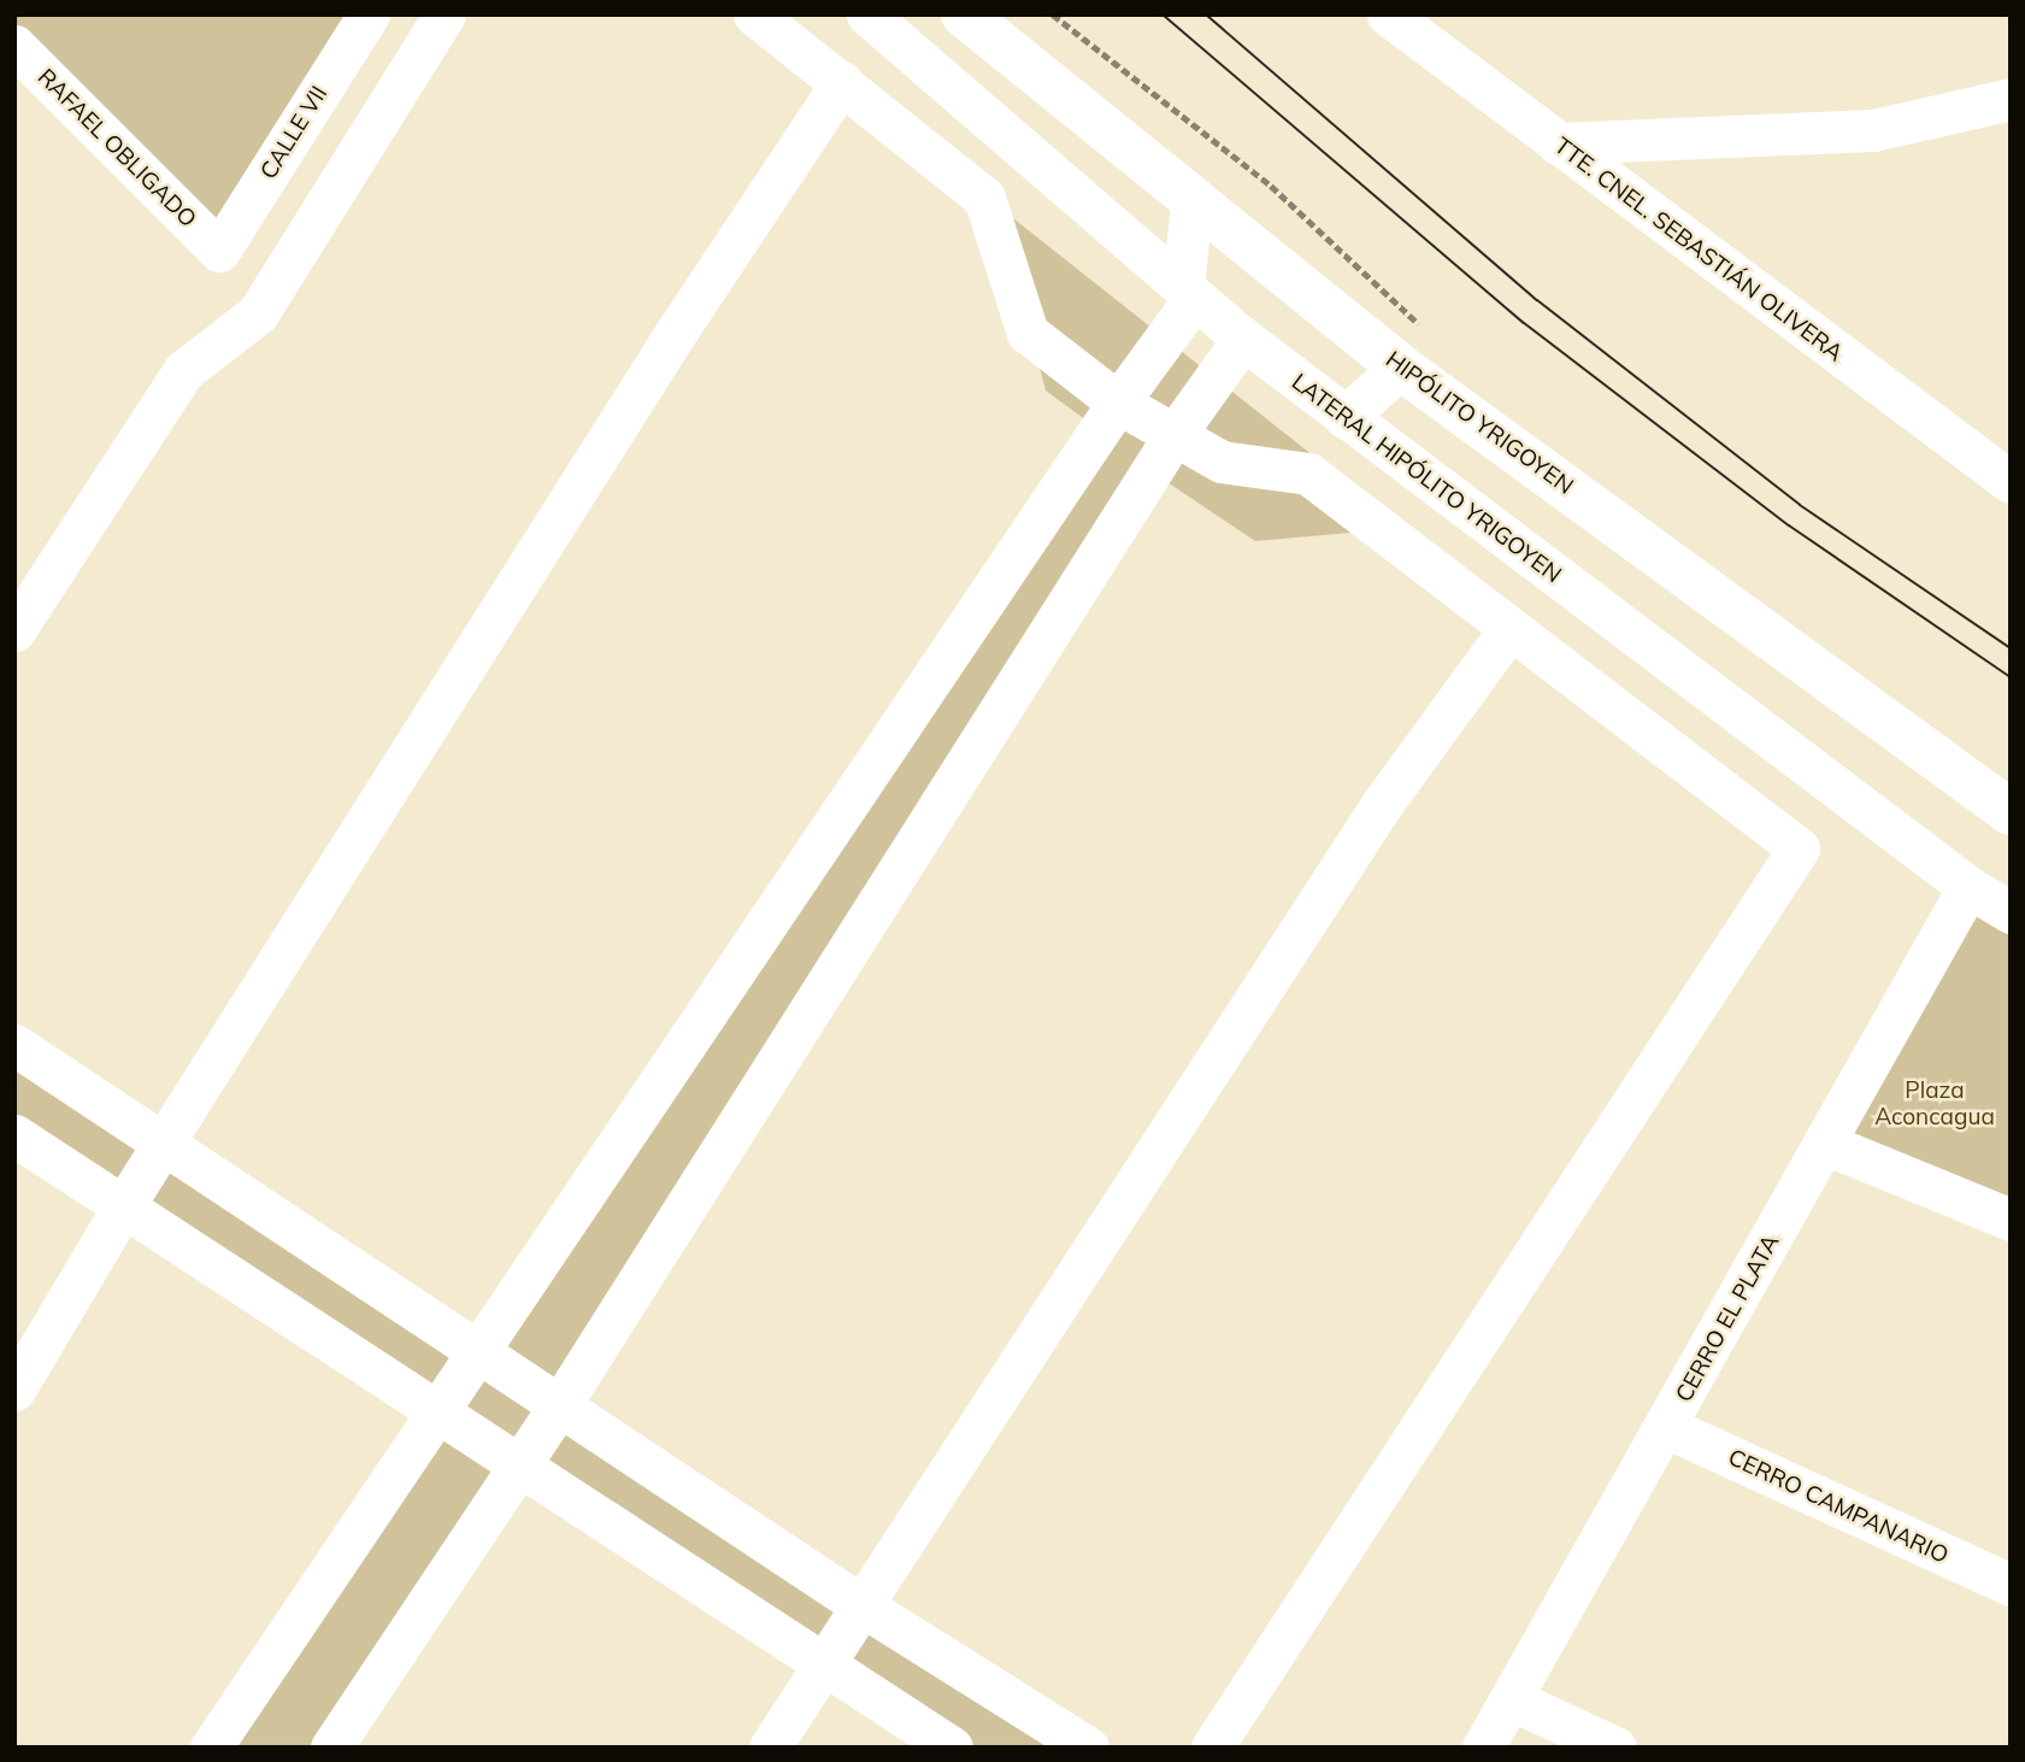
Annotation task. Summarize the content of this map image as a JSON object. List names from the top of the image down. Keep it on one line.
{"streets":{"main road":["HIPÓLITO YRIGOYEN"],"street":["CALLE VII","RAFAEL OBLIGADO","TTE. CNEL. SEBASTIÁN OLIVERA","LATERAL HIPÓLITO YRIGOYEN","CERRO EL PLATA","CERRO CAMPANARIO"]},"crossings":[["CALLE VII","RAFAEL OBLIGADO"],["LATERAL HIPÓLITO YRIGOYEN","CERRO EL PLATA"],["CERRO EL PLATA","CERRO CAMPANARIO"]],"parks":["Plaza Aconcagua"]}
